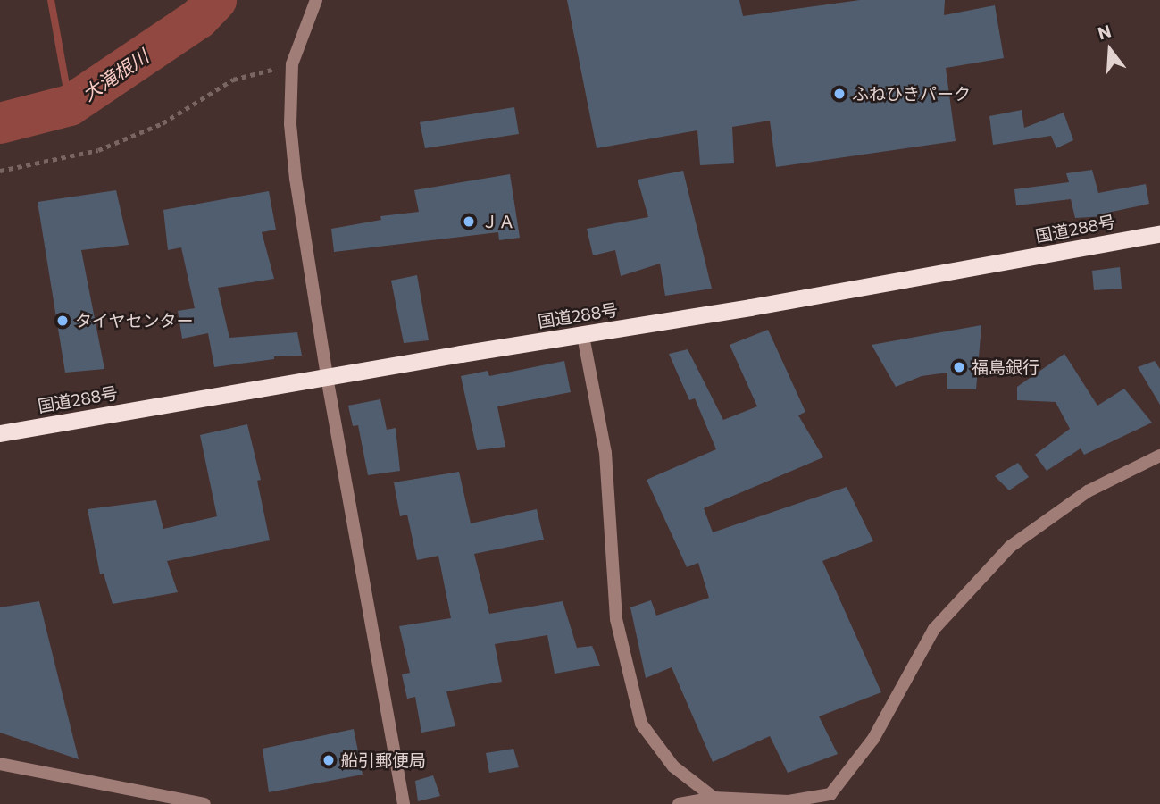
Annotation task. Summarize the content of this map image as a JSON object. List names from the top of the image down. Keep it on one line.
{"streets":{"highway":["国道288号"]},"water":["大滝根川"],"places":["ふねひきパーク","ＪＡ","タイヤセンター","福島銀行","船引郵便局"],"north":"top"}
